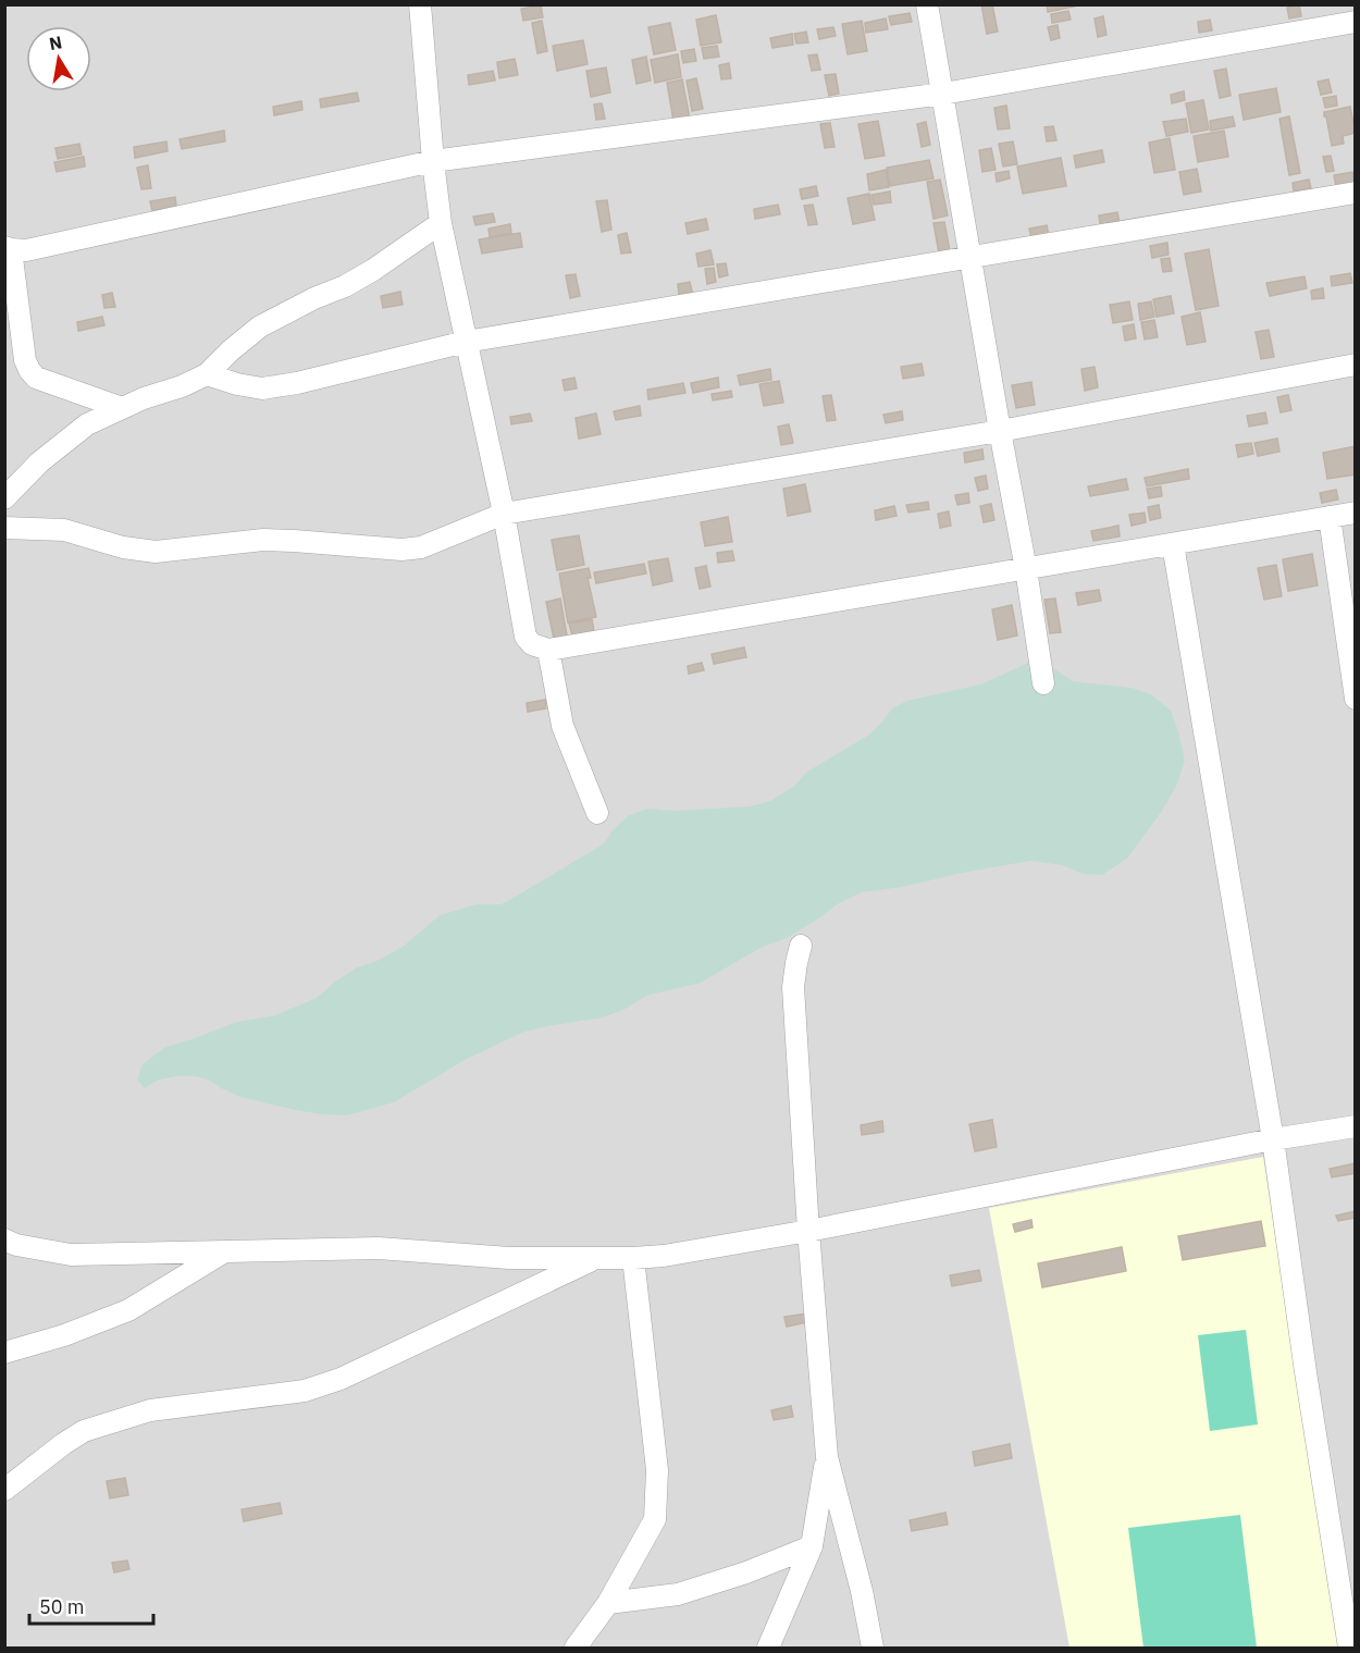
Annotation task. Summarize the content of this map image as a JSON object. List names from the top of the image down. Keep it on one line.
{"scale_bar":"50 m","north":"top"}
